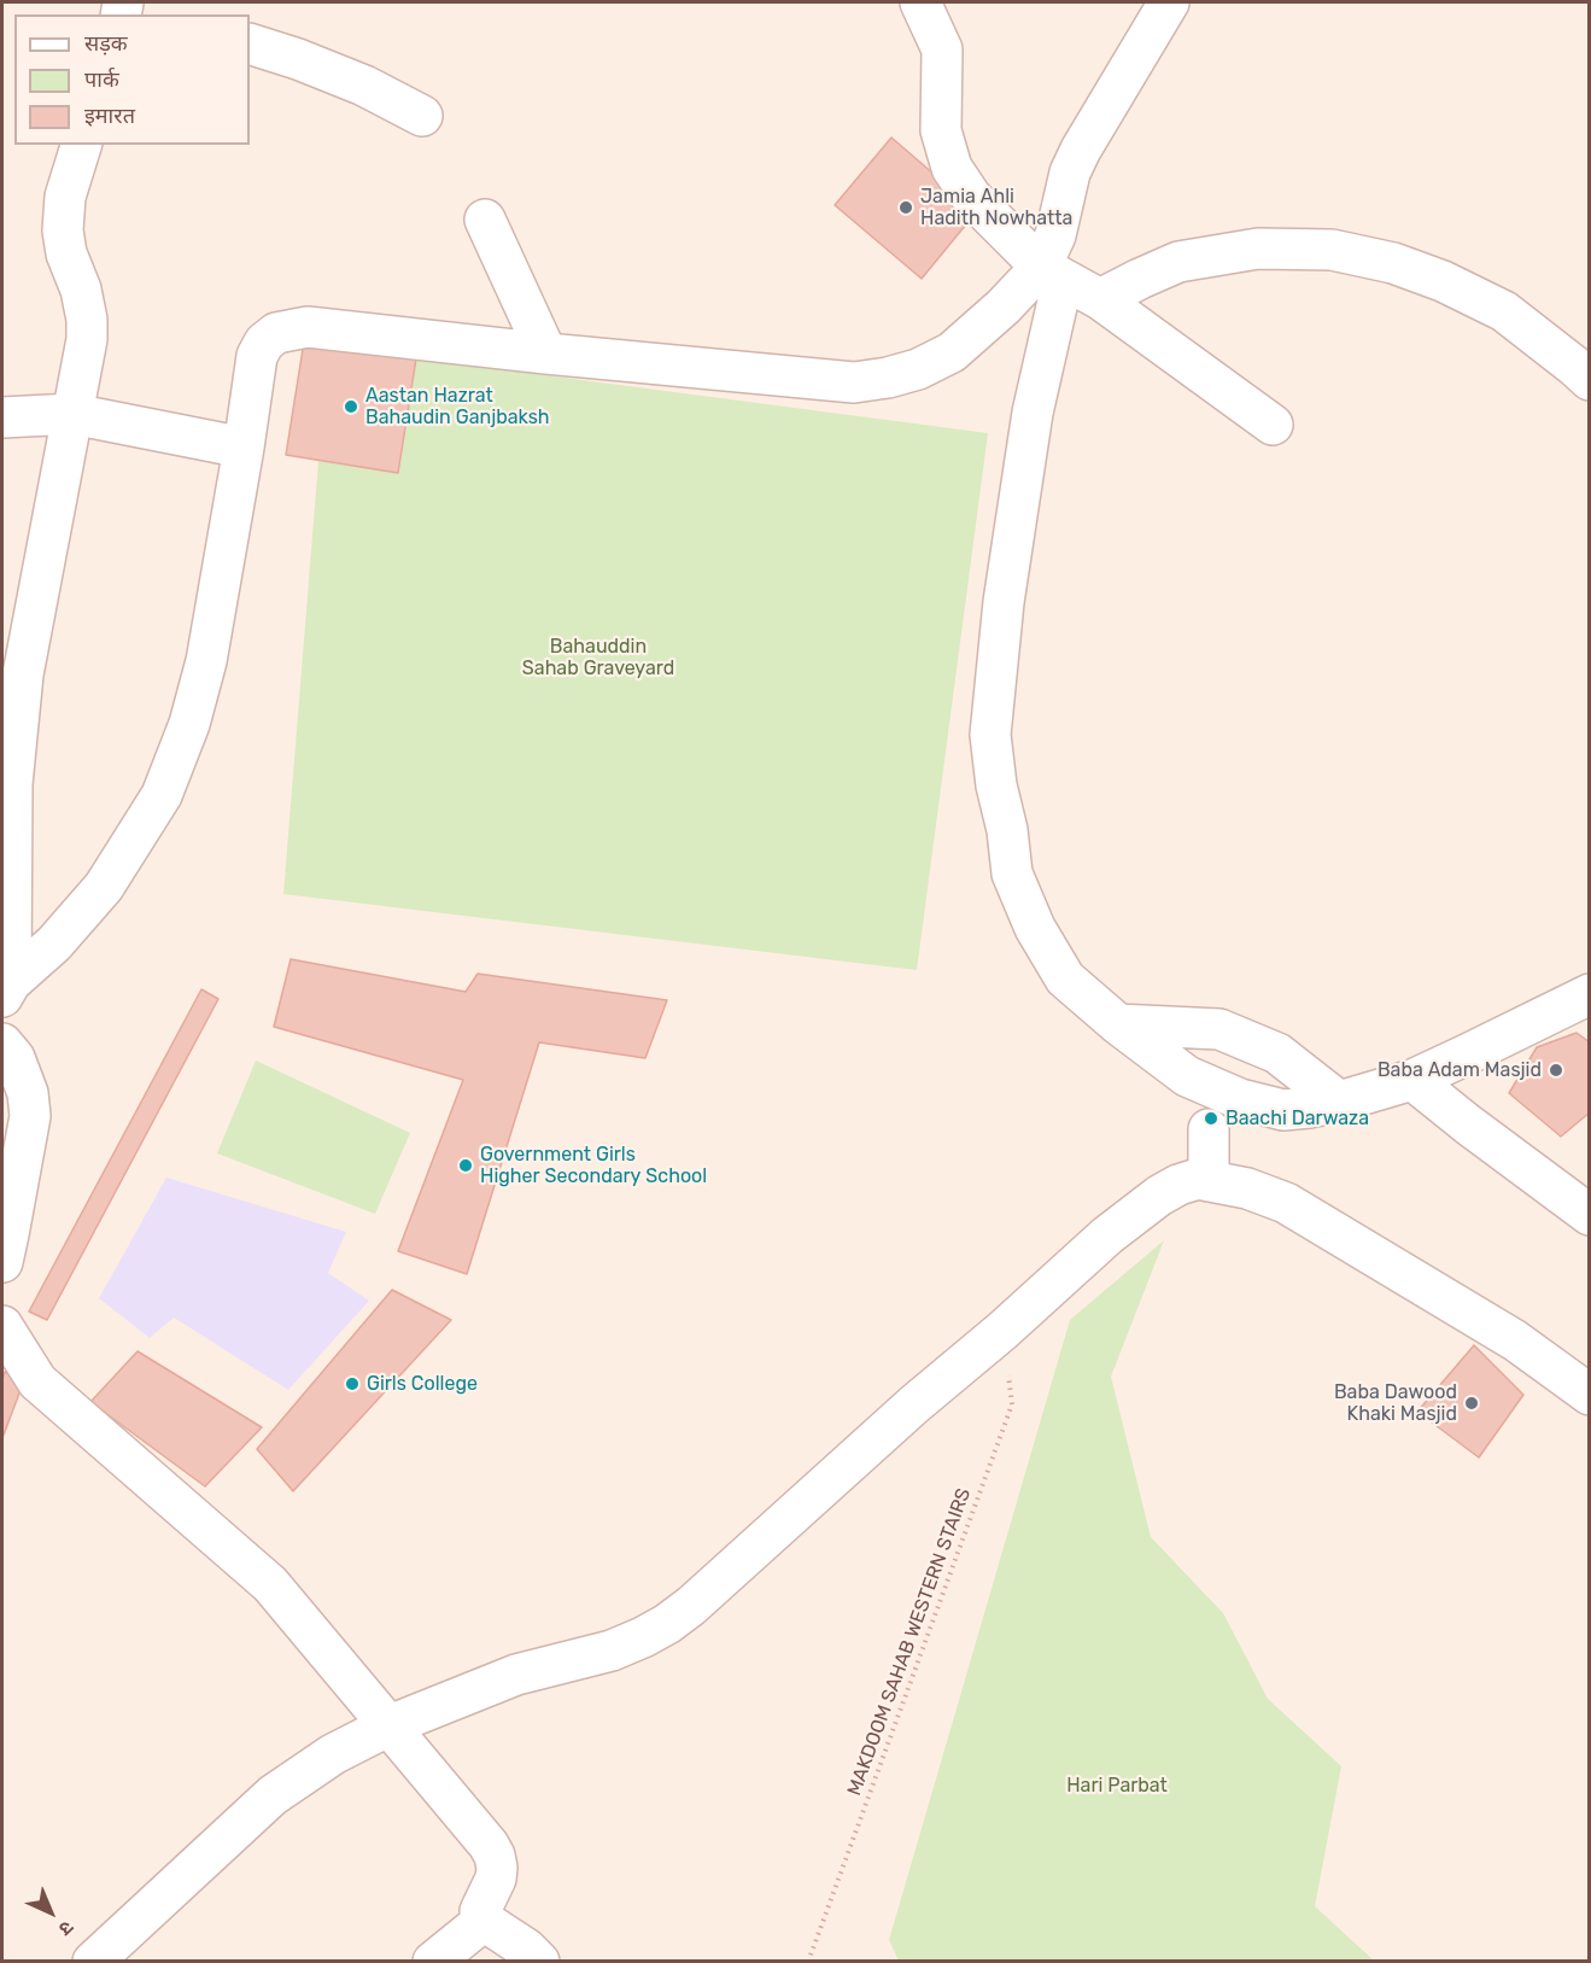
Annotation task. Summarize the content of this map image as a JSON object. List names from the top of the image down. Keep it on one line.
{"streets":{"path":["MAKDOOM SAHAB WESTERN STAIRS"]},"parks":["Bahauddin Sahab Graveyard","Hari Parbat"],"places":["Jamia Ahli Hadith Nowhatta","Aastan Hazrat Bahaudin Ganjbaksh","Baba Adam Masjid","Baachi Darwaza","Government Girls Higher Secondary School","Girls College","Baba Dawood Khaki Masjid"],"legend":["सड़क","पार्क","इमारत"],"north":"bottom right"}
